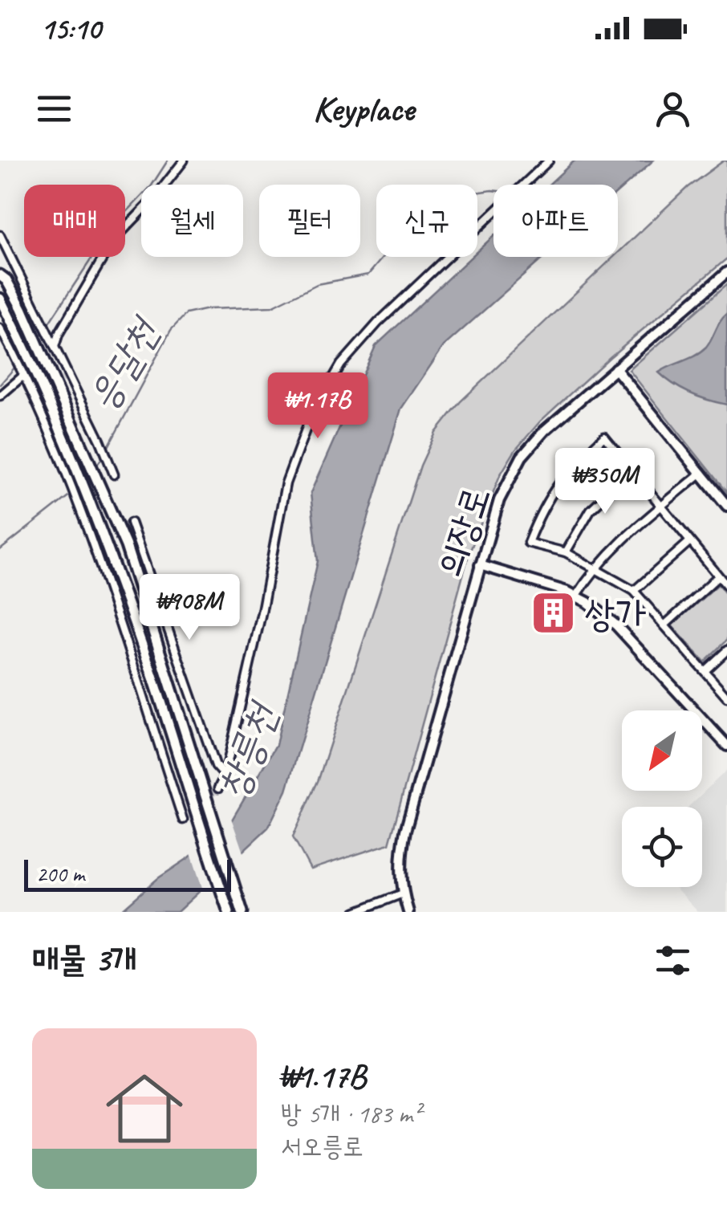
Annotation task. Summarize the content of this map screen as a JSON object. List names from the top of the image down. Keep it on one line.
{"streets":{"street":["의장로"]},"water":["응달천","창릉천"],"places":{"building":["상가"]},"scale_bar":"200 m","north":"bottom left","page":{"status":"15:10","header":"Keyplace","chip":["매매","월세","필터","신규","아파트"],"price":["₩1.17B","₩350M","₩908M"],"scale":"200 m","heading":"매물 3개","list":[{"name":"₩1.17B","note":"방 5개 · 183 m² · 서오릉로"}]}}
